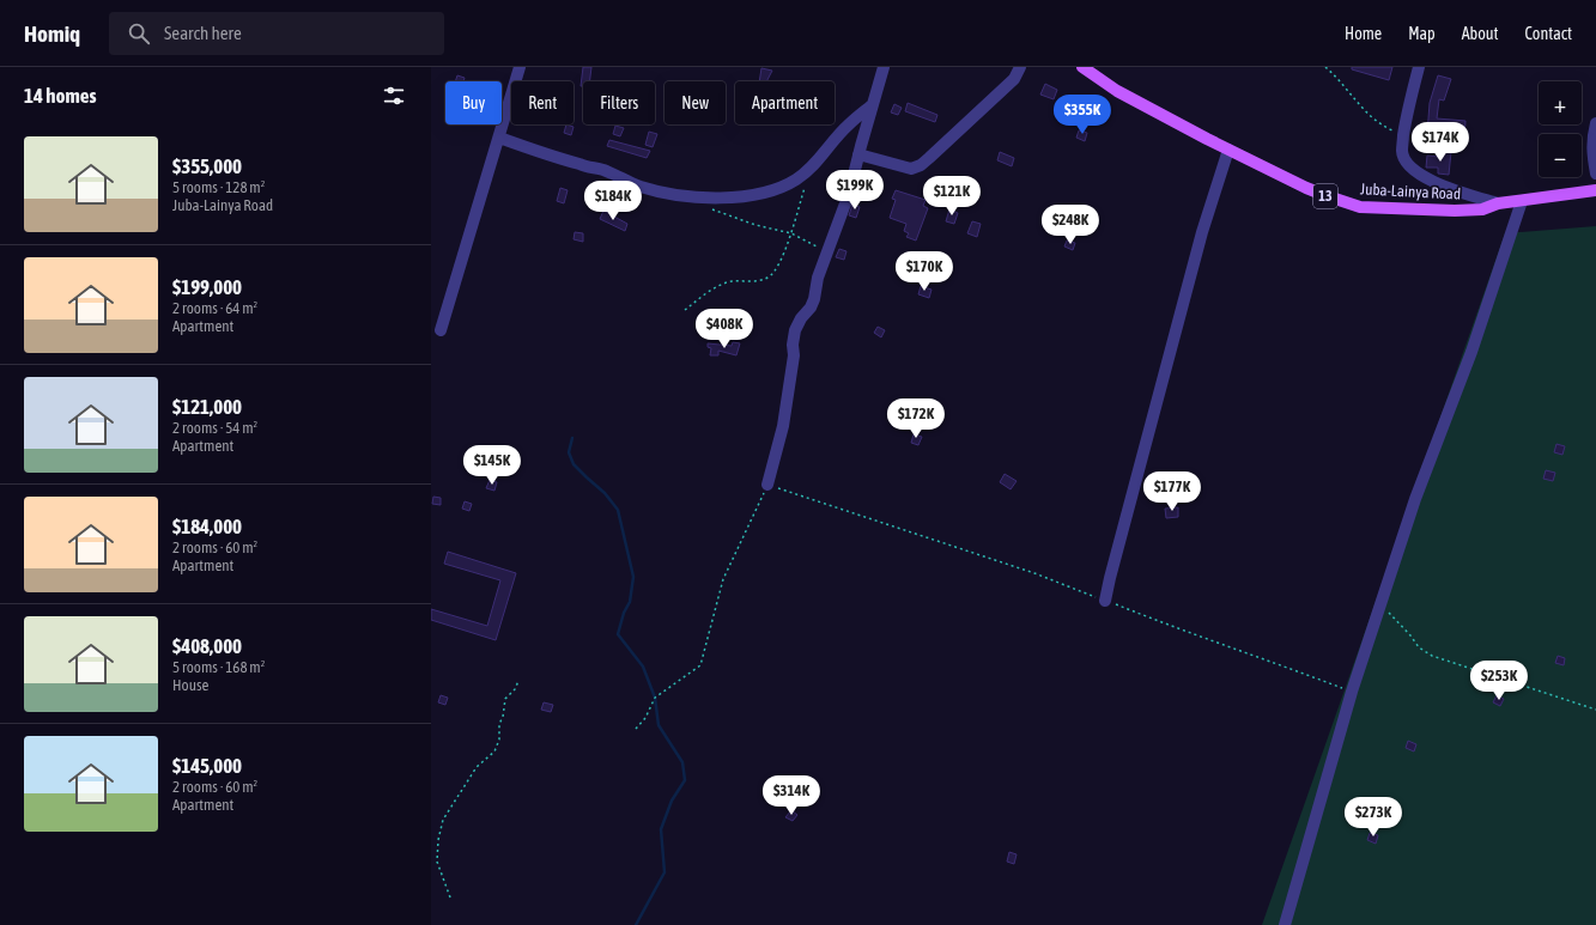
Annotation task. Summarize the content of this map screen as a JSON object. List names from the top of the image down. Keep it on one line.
{"streets":{"main road":["Juba-Lainya Road","13"]},"page":{"header":"Homiq","search":"Search here","nav":["Home","Map","About","Contact"],"heading":"14 homes","map_buttons":["+","−"],"chip":["Buy","Rent","Filters","New","Apartment"],"price":["$355K","$174K","$199K","$121K","$184K","$248K","$170K","$408K","$172K","$145K","$177K","$253K","$314K","$273K"],"list":[{"name":"$355,000","note":"5 rooms · 128 m² · Juba-Lainya Road"},{"name":"$199,000","note":"2 rooms · 64 m² · Apartment"},{"name":"$121,000","note":"2 rooms · 54 m² · Apartment"},{"name":"$184,000","note":"2 rooms · 60 m² · Apartment"},{"name":"$408,000","note":"5 rooms · 168 m² · House"},{"name":"$145,000","note":"2 rooms · 60 m² · Apartment"}]}}
